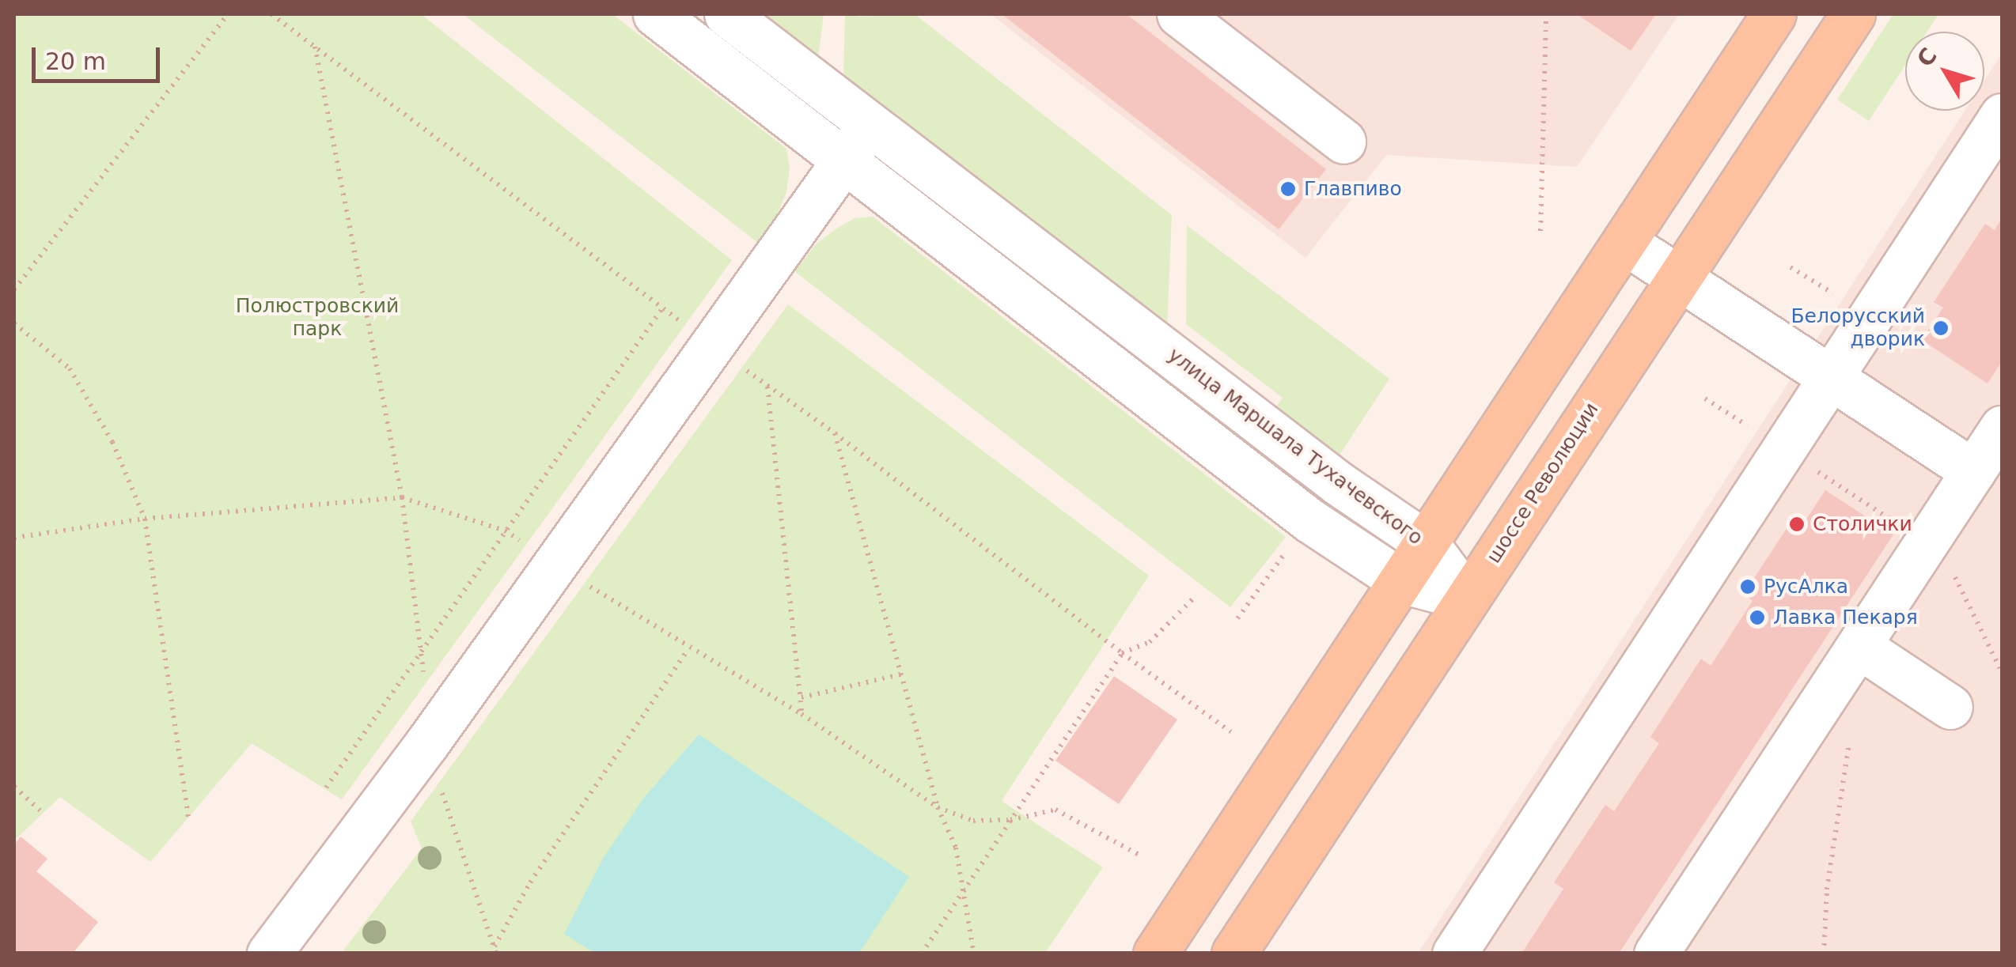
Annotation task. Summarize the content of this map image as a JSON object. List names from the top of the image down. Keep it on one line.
{"streets":{"main road":["шоссе Революции"],"street":["улица Маршала Тухачевского"]},"crossings":[["улица Маршала Тухачевского","шоссе Революции"]],"parks":["Полюстровский парк"],"places":["Главпиво","Белорусский дворик","Столички","РусАлка","Лавка Пекаря"],"scale_bar":"20 m","north":"top left"}
